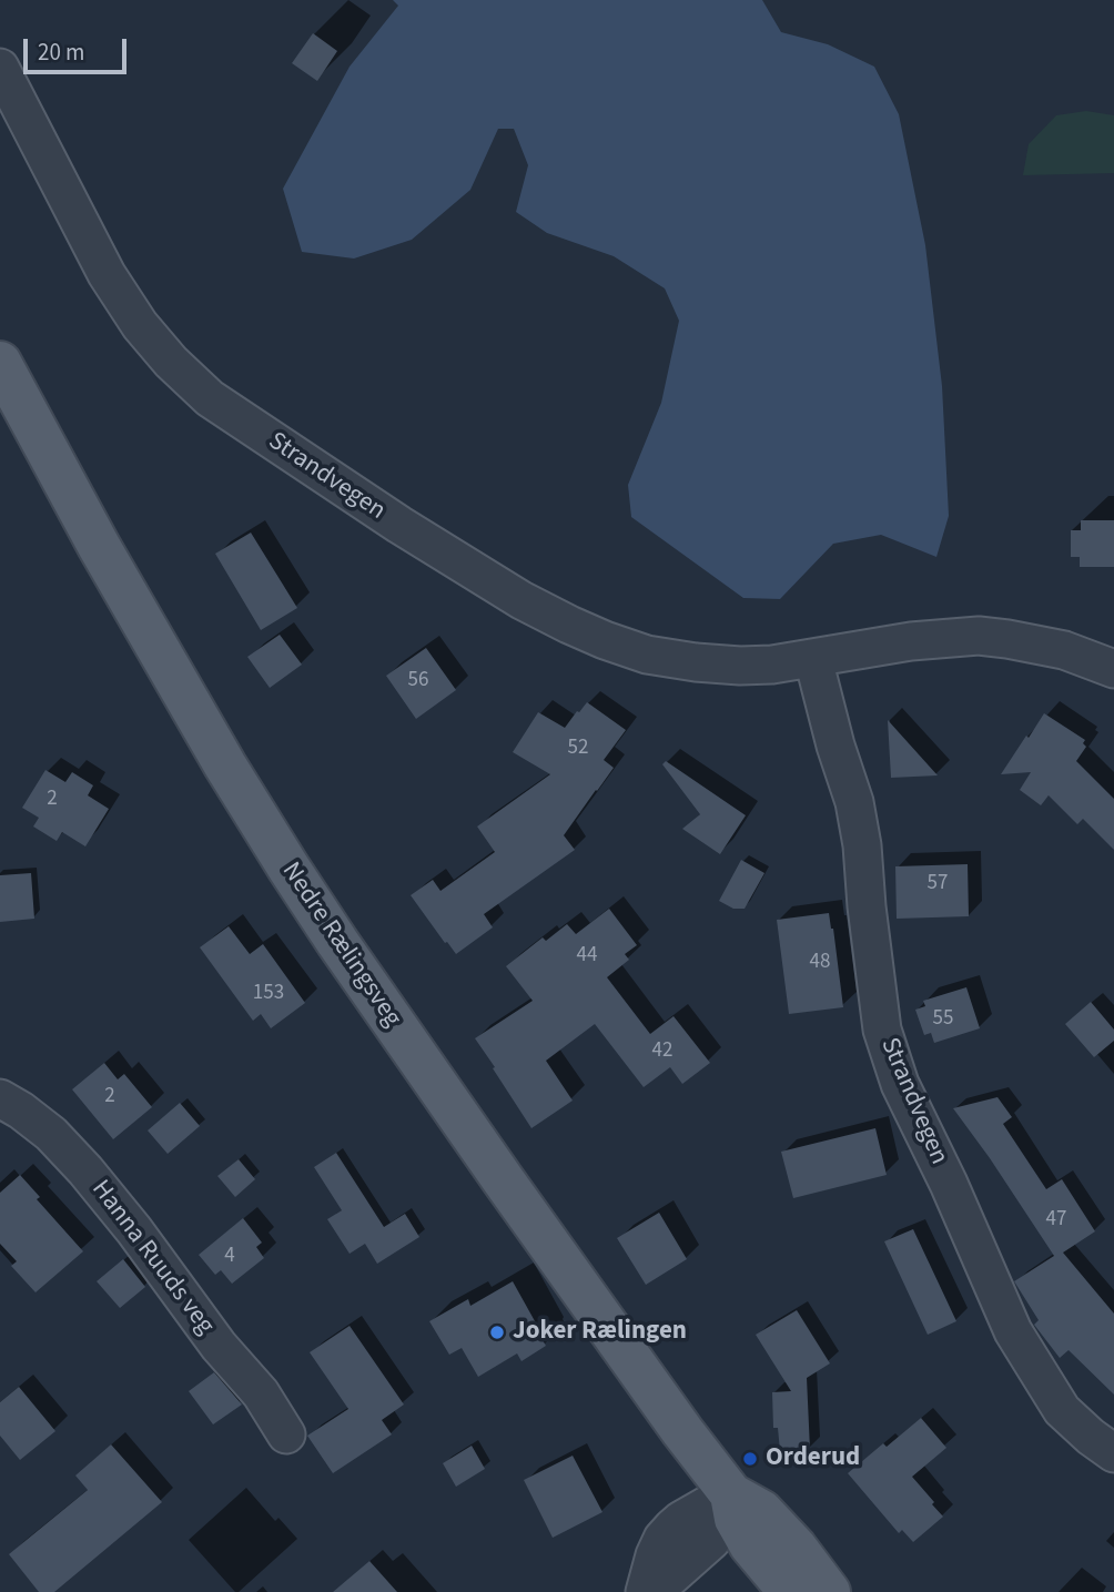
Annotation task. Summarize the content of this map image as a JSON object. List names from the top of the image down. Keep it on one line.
{"streets":{"main road":["Nedre Rælingsveg"],"street":["Strandvegen","Hanna Ruuds veg"]},"places":["Joker Rælingen","Orderud"],"house_numbers":["56","52","2","57","44","48","153","55","42","2","47","4"],"scale_bar":"20 m"}
